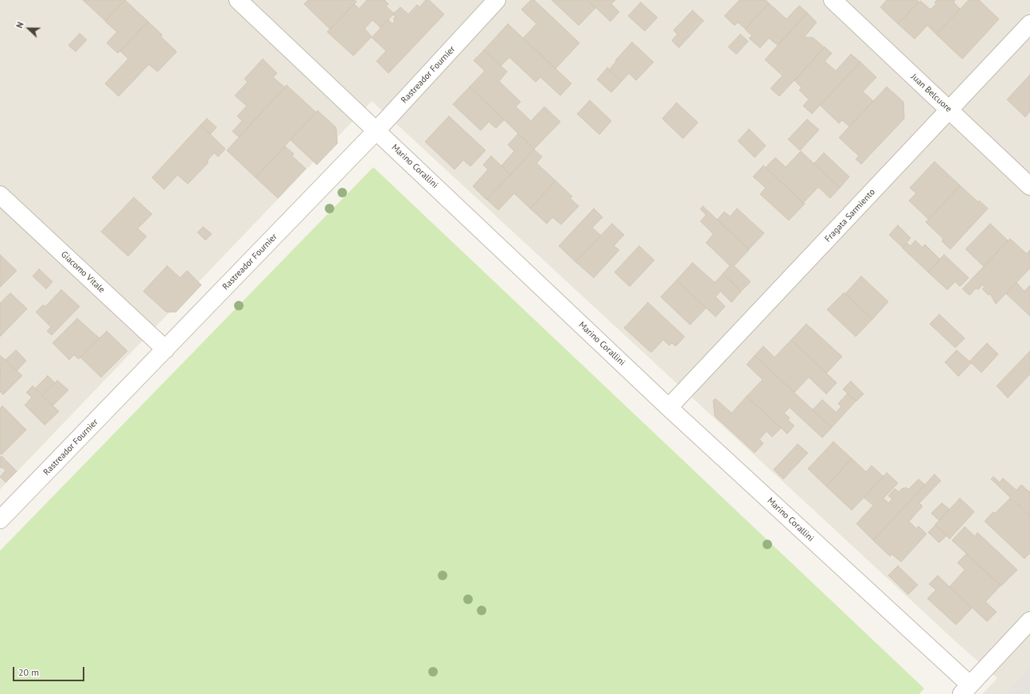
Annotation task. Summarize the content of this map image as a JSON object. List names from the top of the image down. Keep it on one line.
{"streets":{"street":["Rastreador Fournier","Juan Belcuore","Marino Corallini","Fragata Sarmiento","Giacomo Vitale"]},"crossings":[["Rastreador Fournier","Marino Corallini"],["Rastreador Fournier","Giacomo Vitale"],["Juan Belcuore","Fragata Sarmiento"],["Marino Corallini","Fragata Sarmiento"]],"scale_bar":"20 m","north":"left"}
